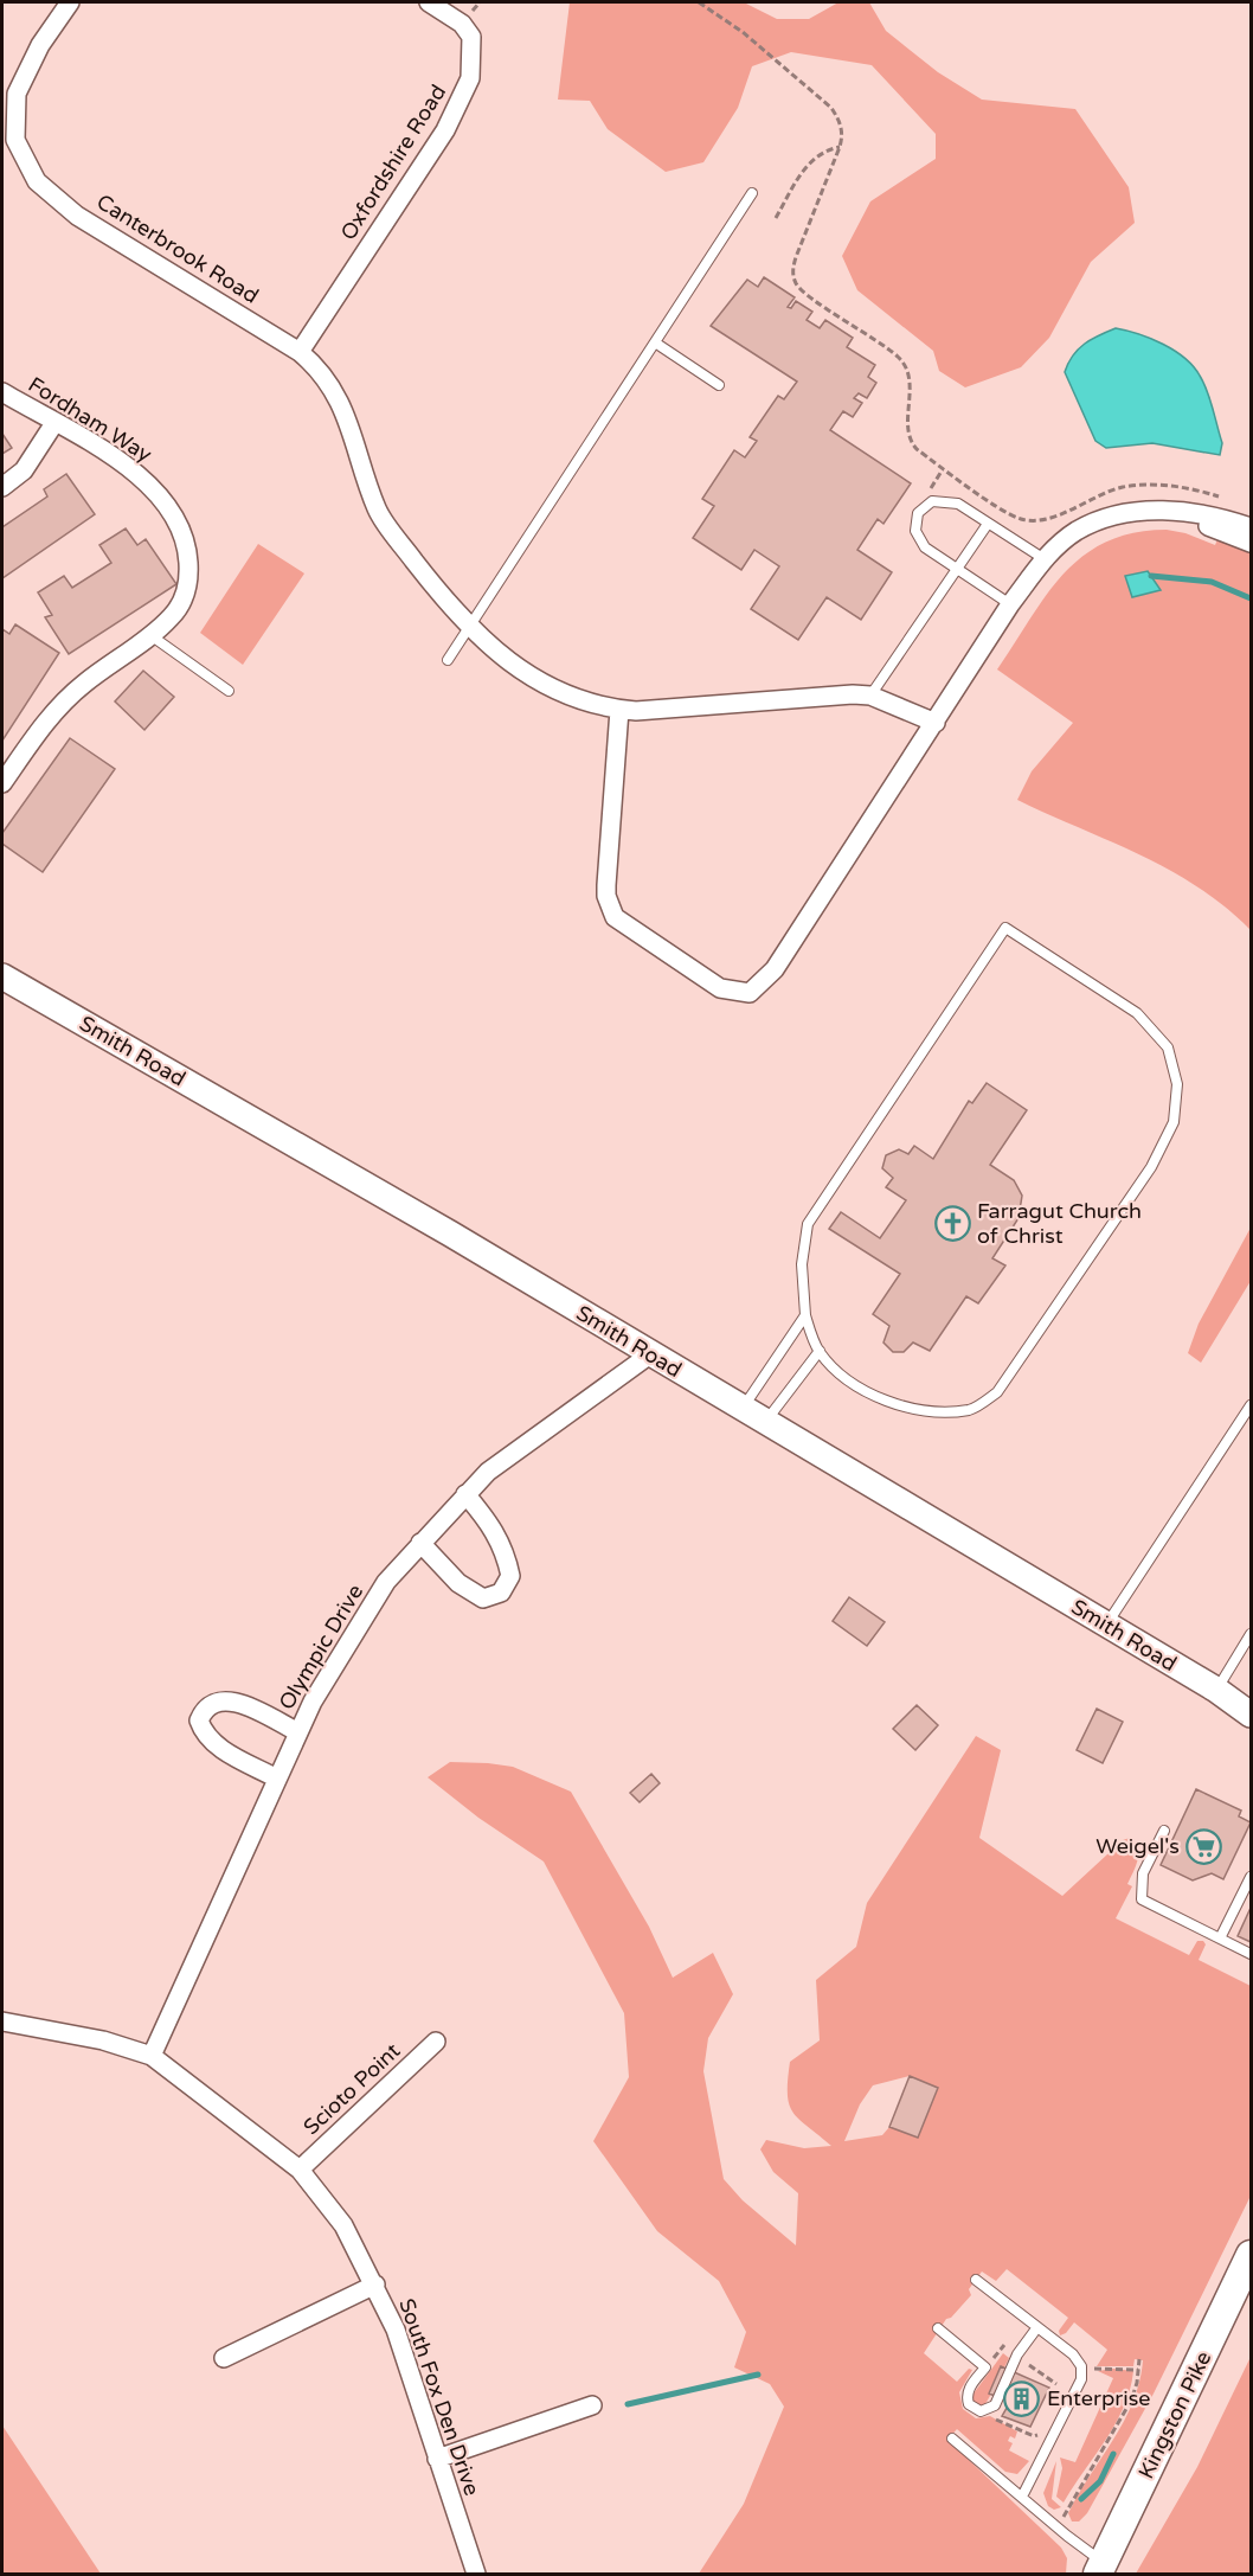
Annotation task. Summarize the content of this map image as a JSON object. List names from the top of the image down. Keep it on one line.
{"streets":{"main road":["Kingston Pike"],"street":["Oxfordshire Road","Canterbrook Road","Fordham Way","Smith Road","Olympic Drive","Scioto Point","South Fox Den Drive"]},"crossings":[["Oxfordshire Road","Canterbrook Road"],["Smith Road","Olympic Drive"],["Olympic Drive","South Fox Den Drive"],["Scioto Point","South Fox Den Drive"]],"places":{"church":["Farragut Church of Christ"],"supermarket":["Weigel's"],"building":["Enterprise"]}}
